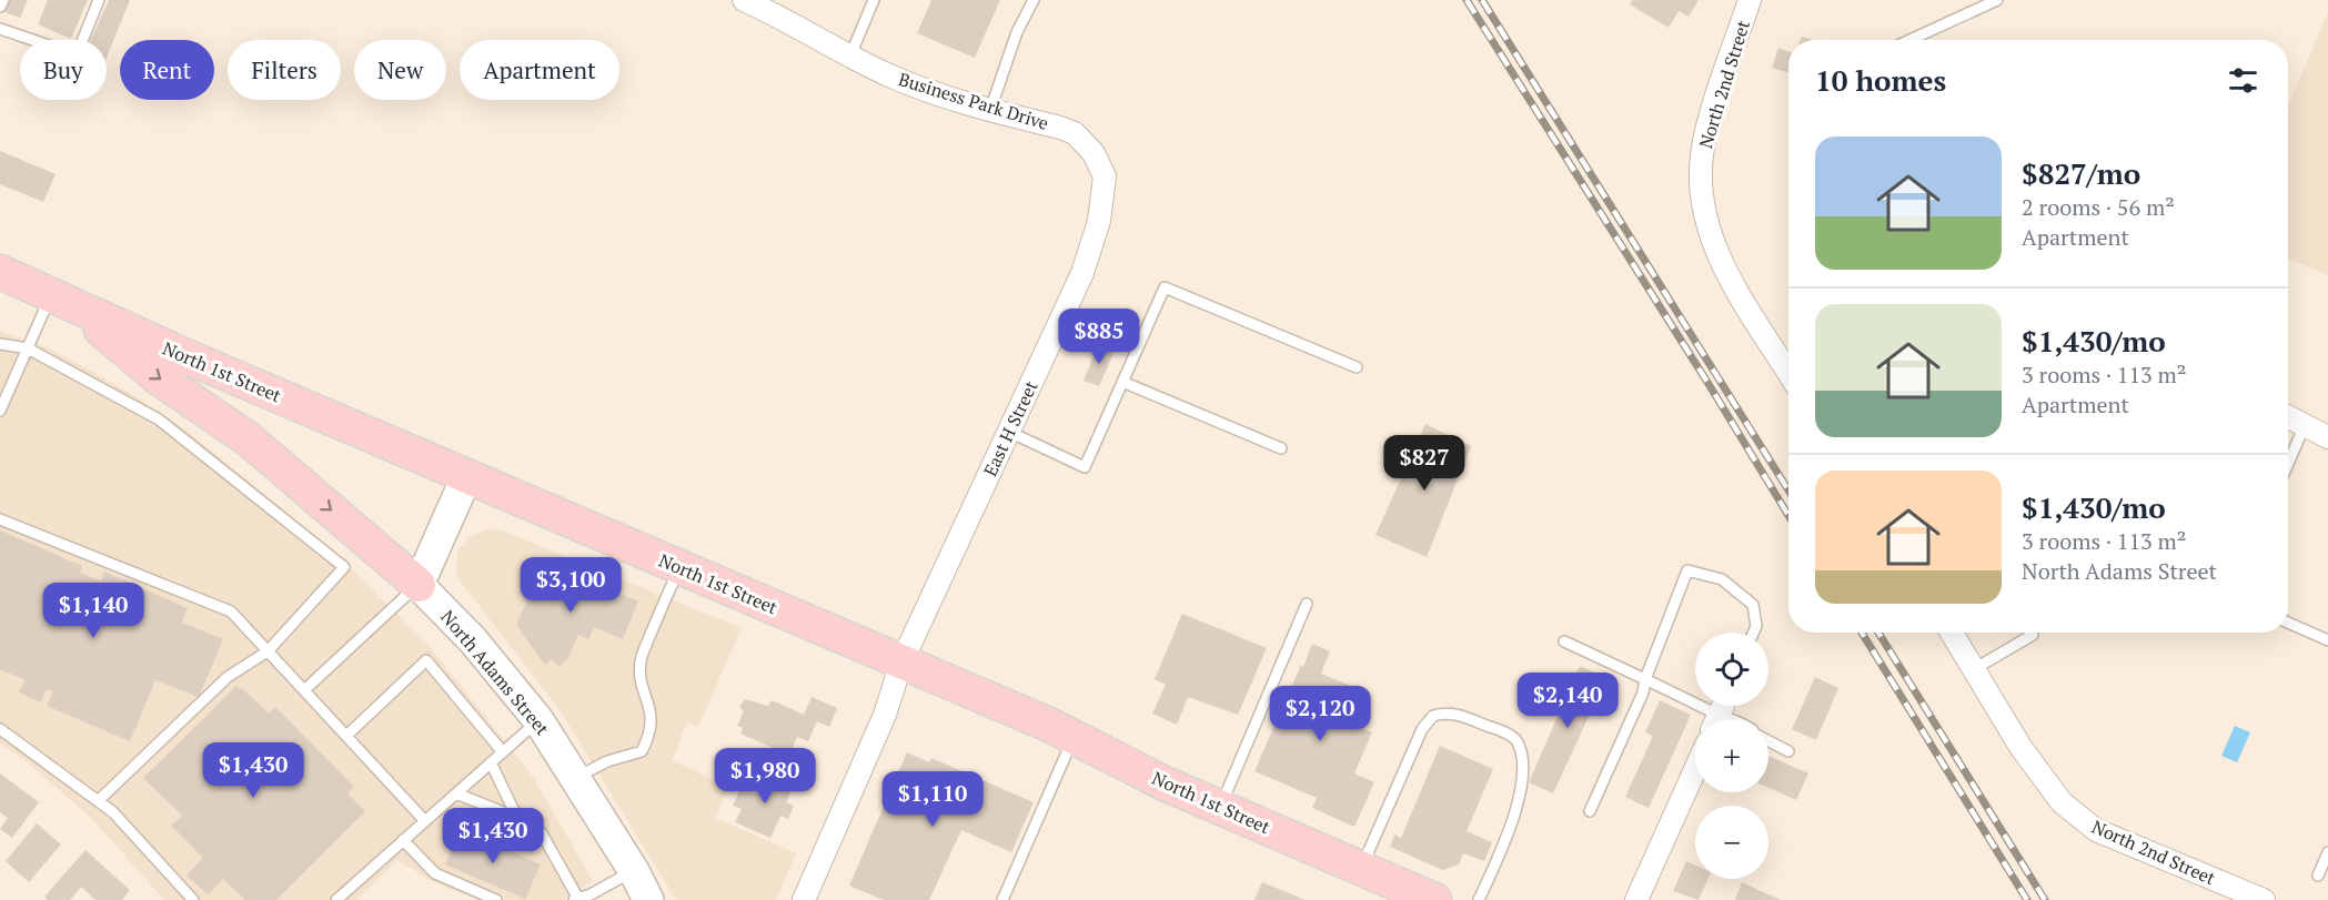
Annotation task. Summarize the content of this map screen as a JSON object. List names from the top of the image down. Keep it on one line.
{"streets":{"main road":["North 1st Street"],"street":["North 2nd Street","Business Park Drive","East H Street","North Adams Street"]},"crossings":[["Business Park Drive","East H Street"],["North 1st Street","East H Street"]],"page":{"chip":["Buy","Rent","Filters","New","Apartment"],"heading":"10 homes","list":[{"name":"$827/mo","note":"2 rooms · 56 m² · Apartment"},{"name":"$1,430/mo","note":"3 rooms · 113 m² · Apartment"},{"name":"$1,430/mo","note":"3 rooms · 113 m² · North Adams Street"}],"price":["$885","$827","$3,100","$1,140","$2,140","$2,120","$1,430","$1,980","$1,110","$1,430"],"map_buttons":["+","−"]}}
